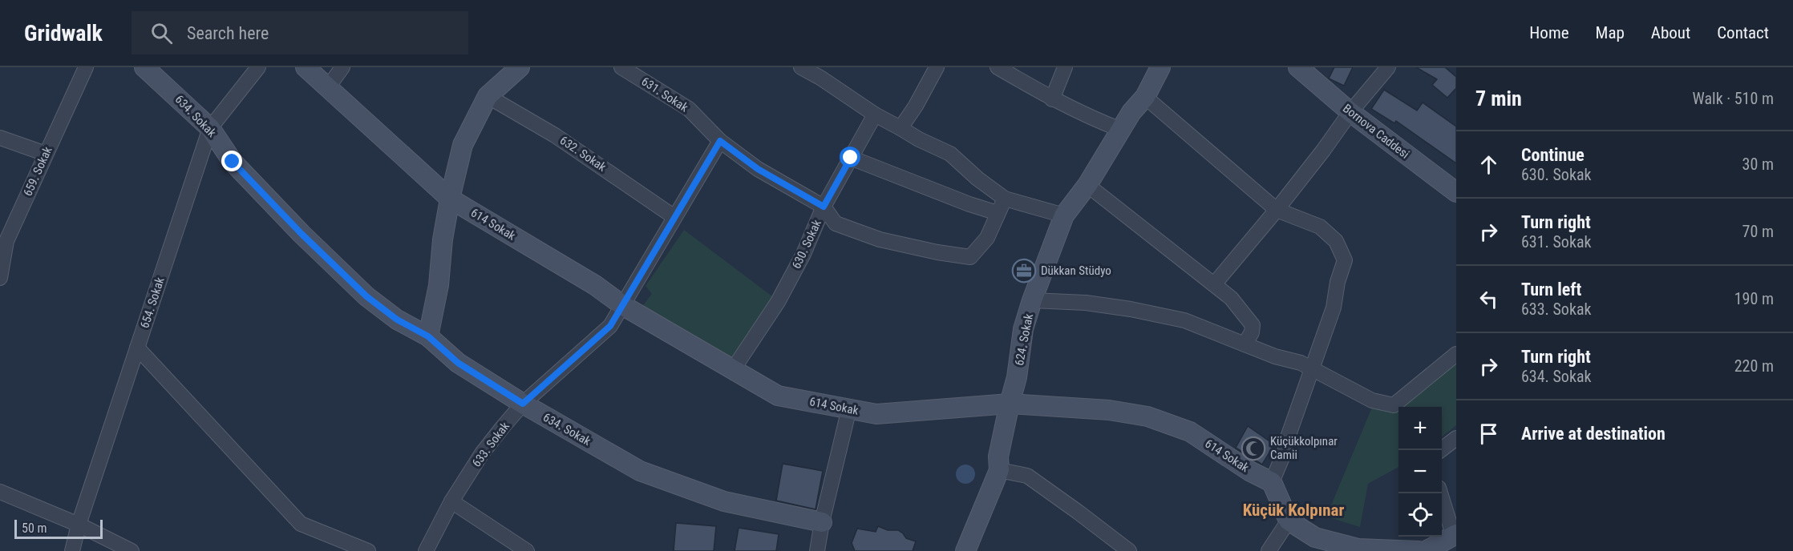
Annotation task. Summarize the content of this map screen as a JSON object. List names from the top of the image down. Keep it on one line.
{"streets":{"street":["631. Sokak","634. Sokak","Bornova Caddesi","632. Sokak","659. Sokak","614 Sokak","630. Sokak","654. Sokak","624. Sokak","633. Sokak"]},"crossings":[["631. Sokak","630. Sokak"],["631. Sokak","633. Sokak"],["634. Sokak","654. Sokak"],["634. Sokak","633. Sokak"],["632. Sokak","633. Sokak"],["614 Sokak","630. Sokak"],["614 Sokak","624. Sokak"],["614 Sokak","633. Sokak"]],"districts":["Küçük Kolpınar"],"places":{"office":["Dükkan Stüdyo"],"mosque":["Küçükkolpınar Camii"]},"scale_bar":"50 m","page":{"header":"Gridwalk","search":"Search here","nav":["Home","Map","About","Contact"],"heading":["7 min","Walk · 510 m"],"list":[["Continue","630. Sokak","30 m"],["Turn right","631. Sokak","70 m"],["Turn left","633. Sokak","190 m"],["Turn right","634. Sokak","220 m"],"Arrive at destination"],"map_buttons":["+","−"],"scale":"50 m"}}
